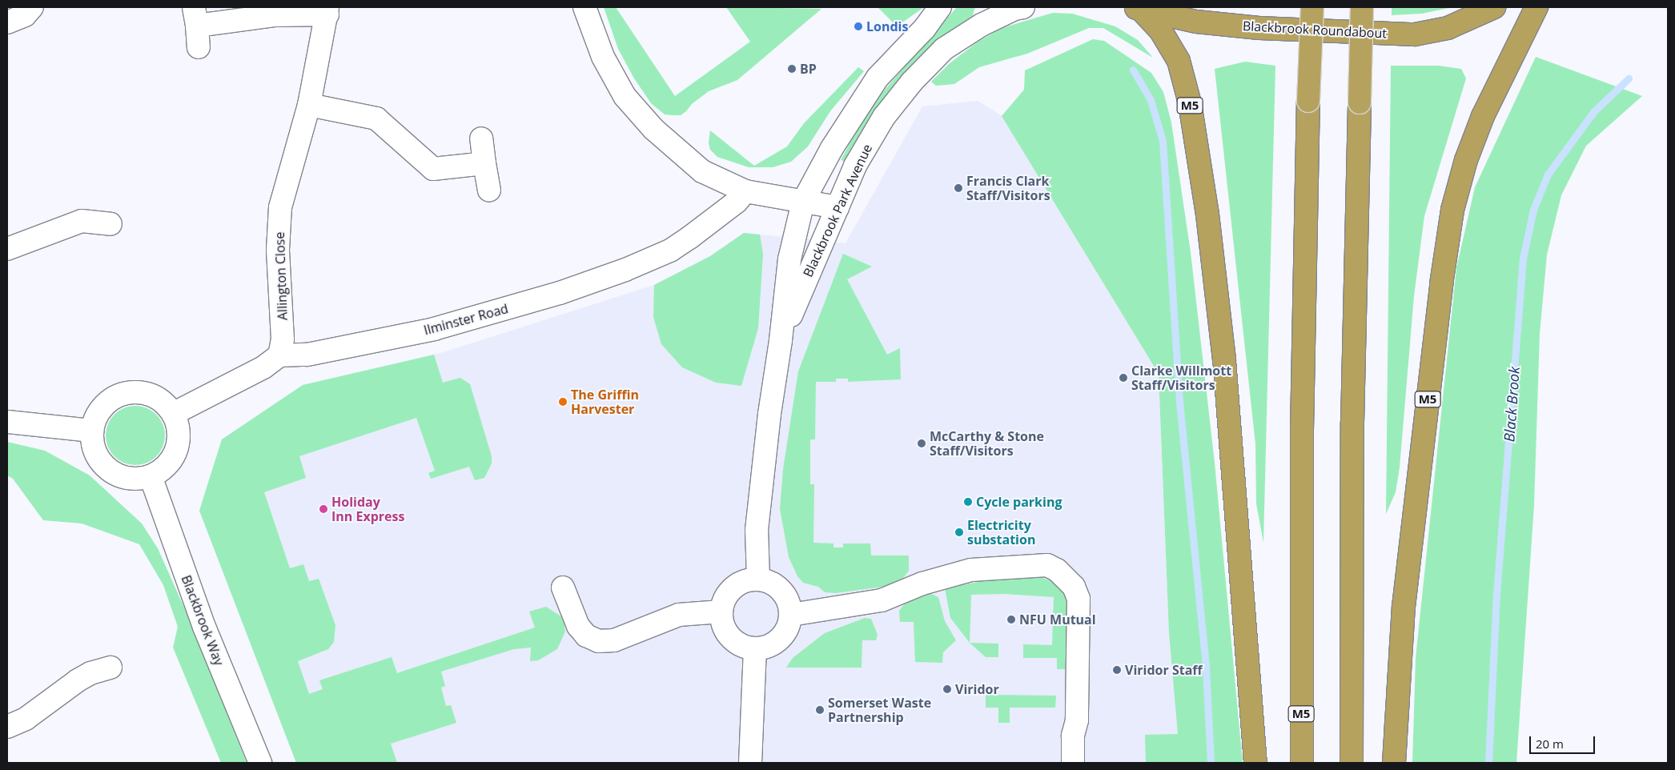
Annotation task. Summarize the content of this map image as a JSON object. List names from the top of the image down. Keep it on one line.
{"streets":{"highway":["Blackbrook Roundabout","M5"],"street":["Blackbrook Park Avenue","Allington Close","Ilminster Road","Blackbrook Way"]},"crossings":[["Blackbrook Roundabout","M5"],["Allington Close","Ilminster Road"]],"water":["Black Brook"],"places":["Londis","BP","Francis Clark Staff/Visitors","Clarke Willmott Staff/Visitors","The Griffin Harvester","McCarthy & Stone Staff/Visitors","Cycle parking","Holiday Inn Express","Electricity substation","NFU Mutual","Viridor Staff","Viridor","Somerset Waste Partnership"],"scale_bar":"20 m"}
